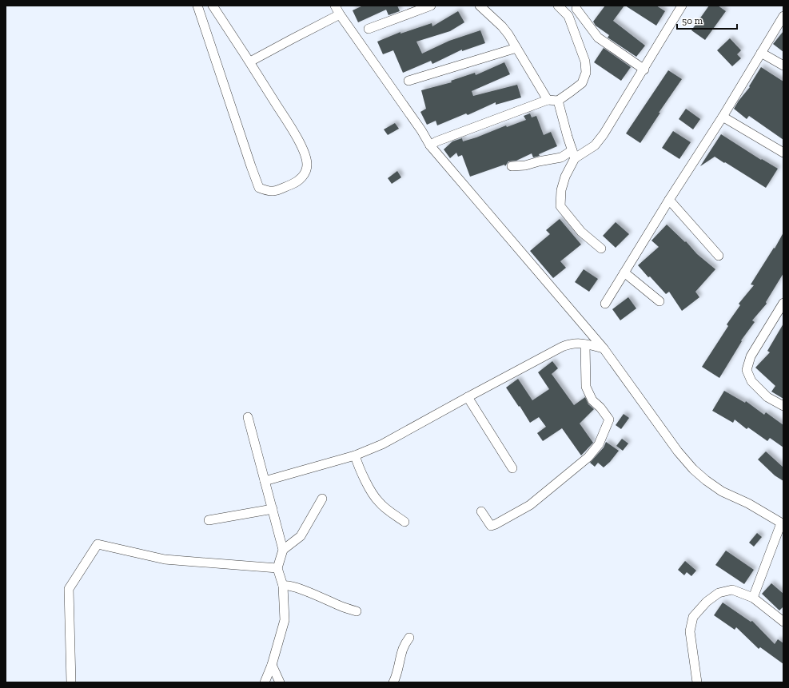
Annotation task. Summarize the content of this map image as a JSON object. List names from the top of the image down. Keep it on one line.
{"scale_bar":"50 m"}
